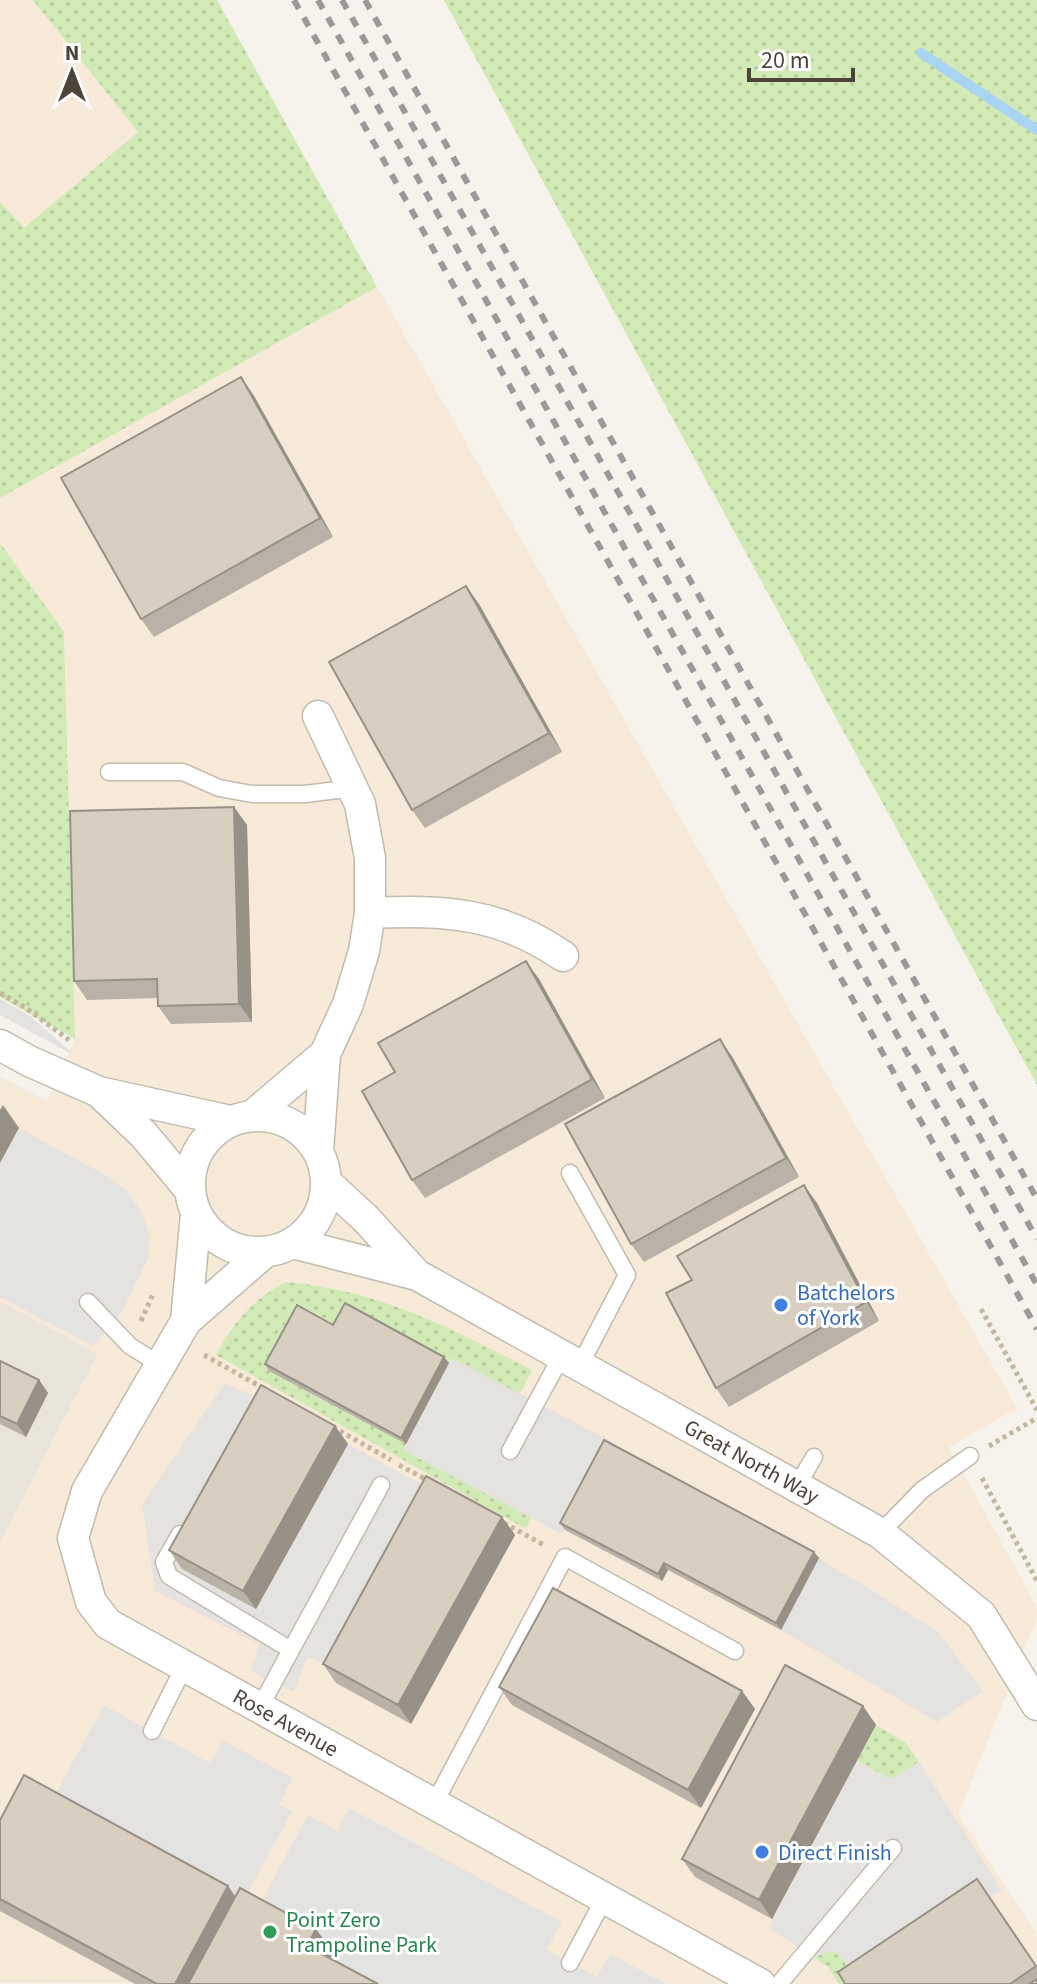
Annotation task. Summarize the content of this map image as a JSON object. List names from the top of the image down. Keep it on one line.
{"streets":{"street":["Great North Way","Rose Avenue"]},"crossings":[["Great North Way","Rose Avenue"]],"places":["Batchelors of York","Direct Finish","Point Zero Trampoline Park"],"scale_bar":"20 m","north":"top"}
